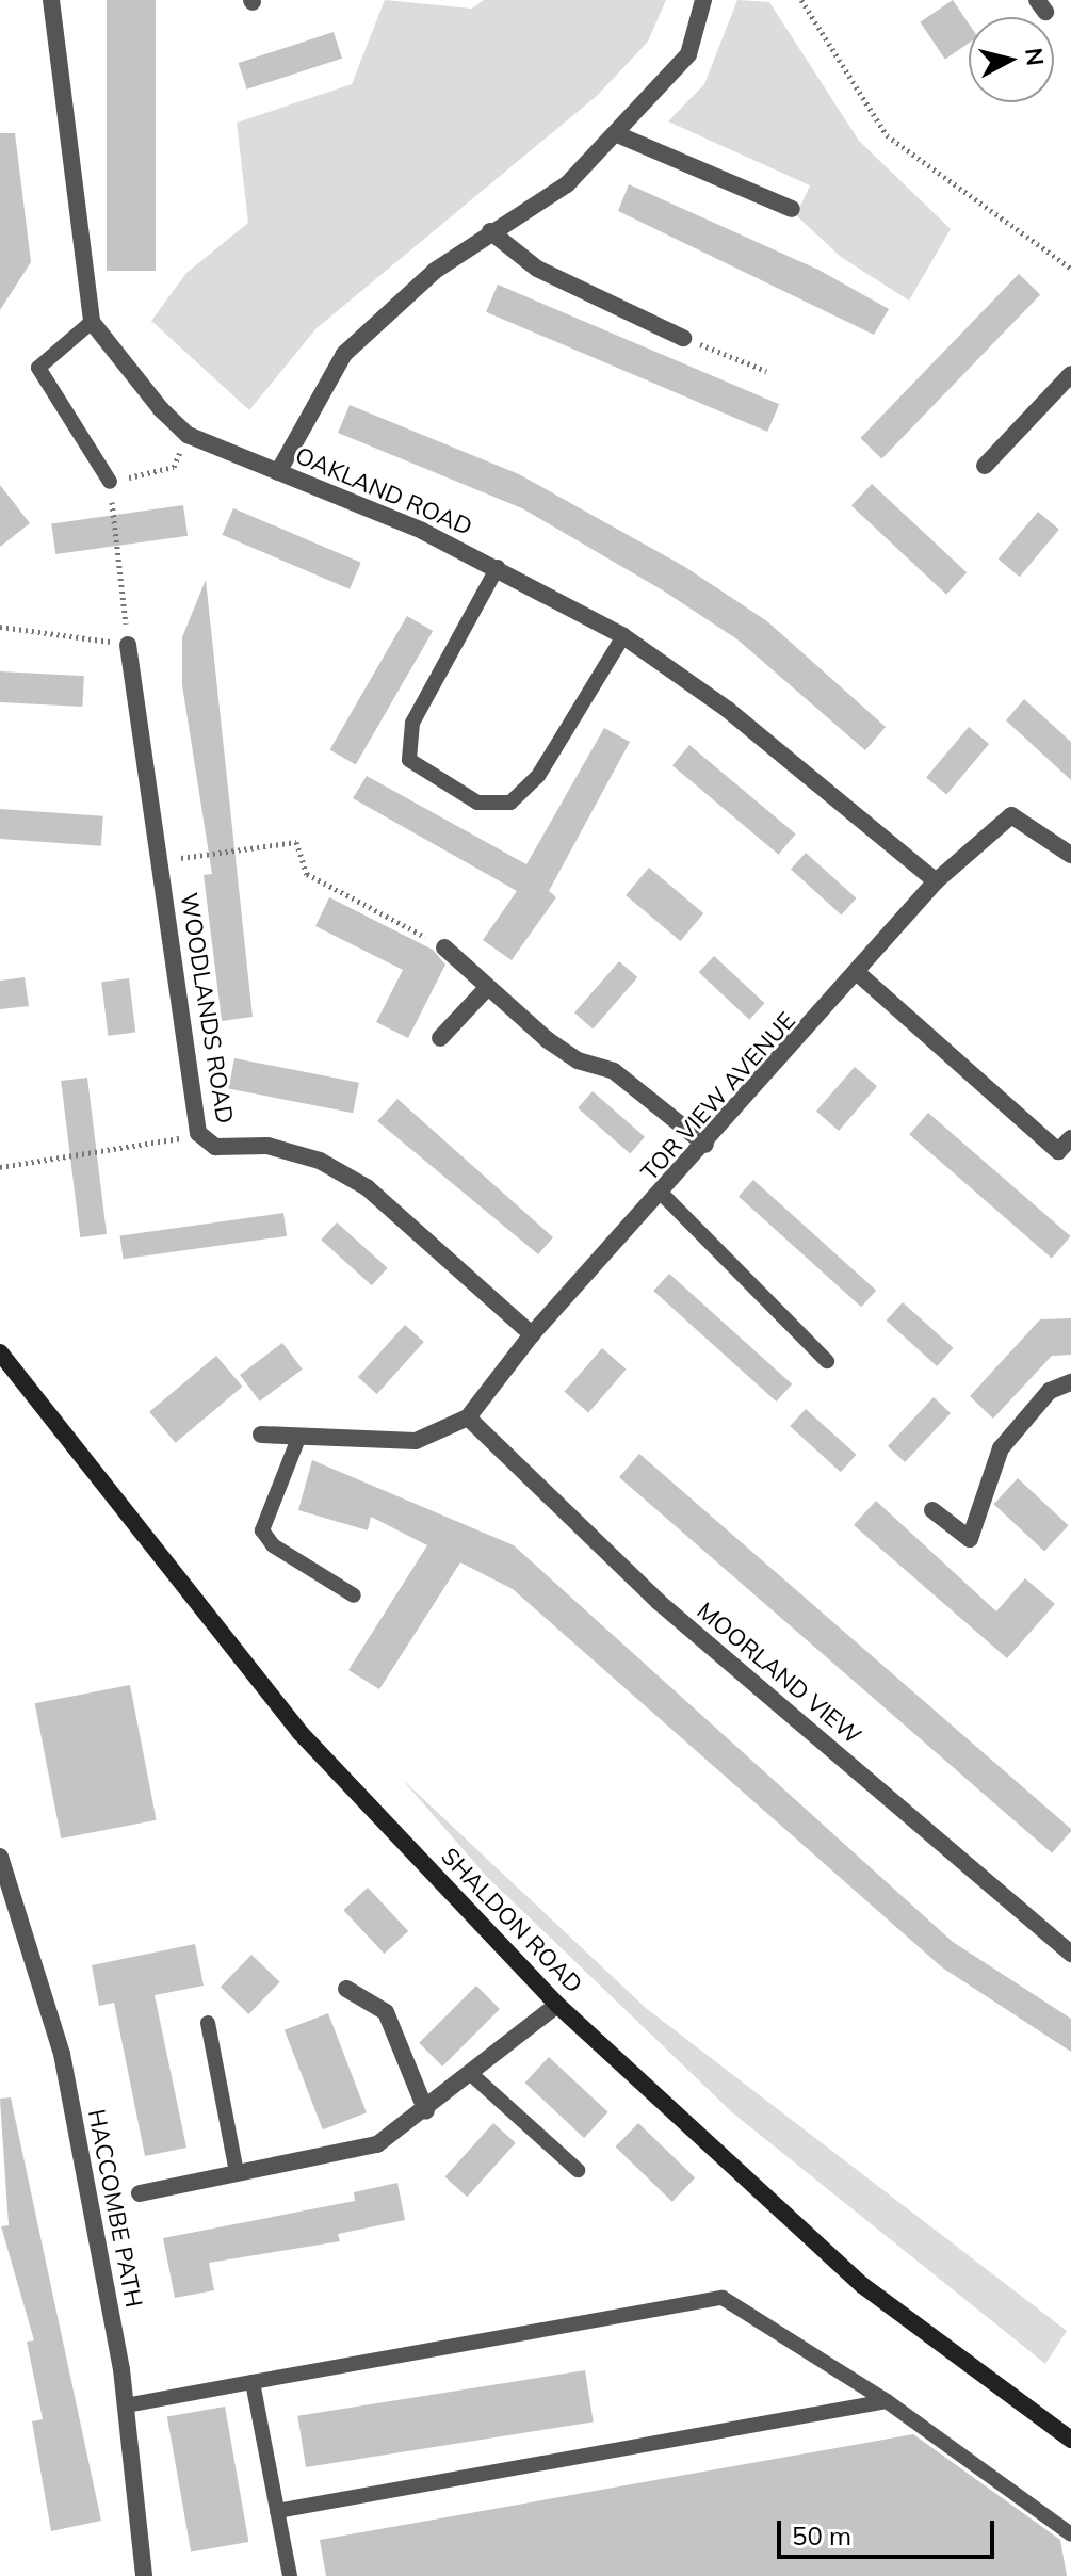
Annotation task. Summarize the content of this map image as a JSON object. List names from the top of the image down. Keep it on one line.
{"streets":{"street":["OAKLAND ROAD","WOODLANDS ROAD","TOR VIEW AVENUE","MOORLAND VIEW","SHALDON ROAD","HACCOMBE PATH"]},"crossings":[["OAKLAND ROAD","TOR VIEW AVENUE"],["WOODLANDS ROAD","TOR VIEW AVENUE"],["TOR VIEW AVENUE","MOORLAND VIEW"]],"scale_bar":"50 m","north":"right"}
